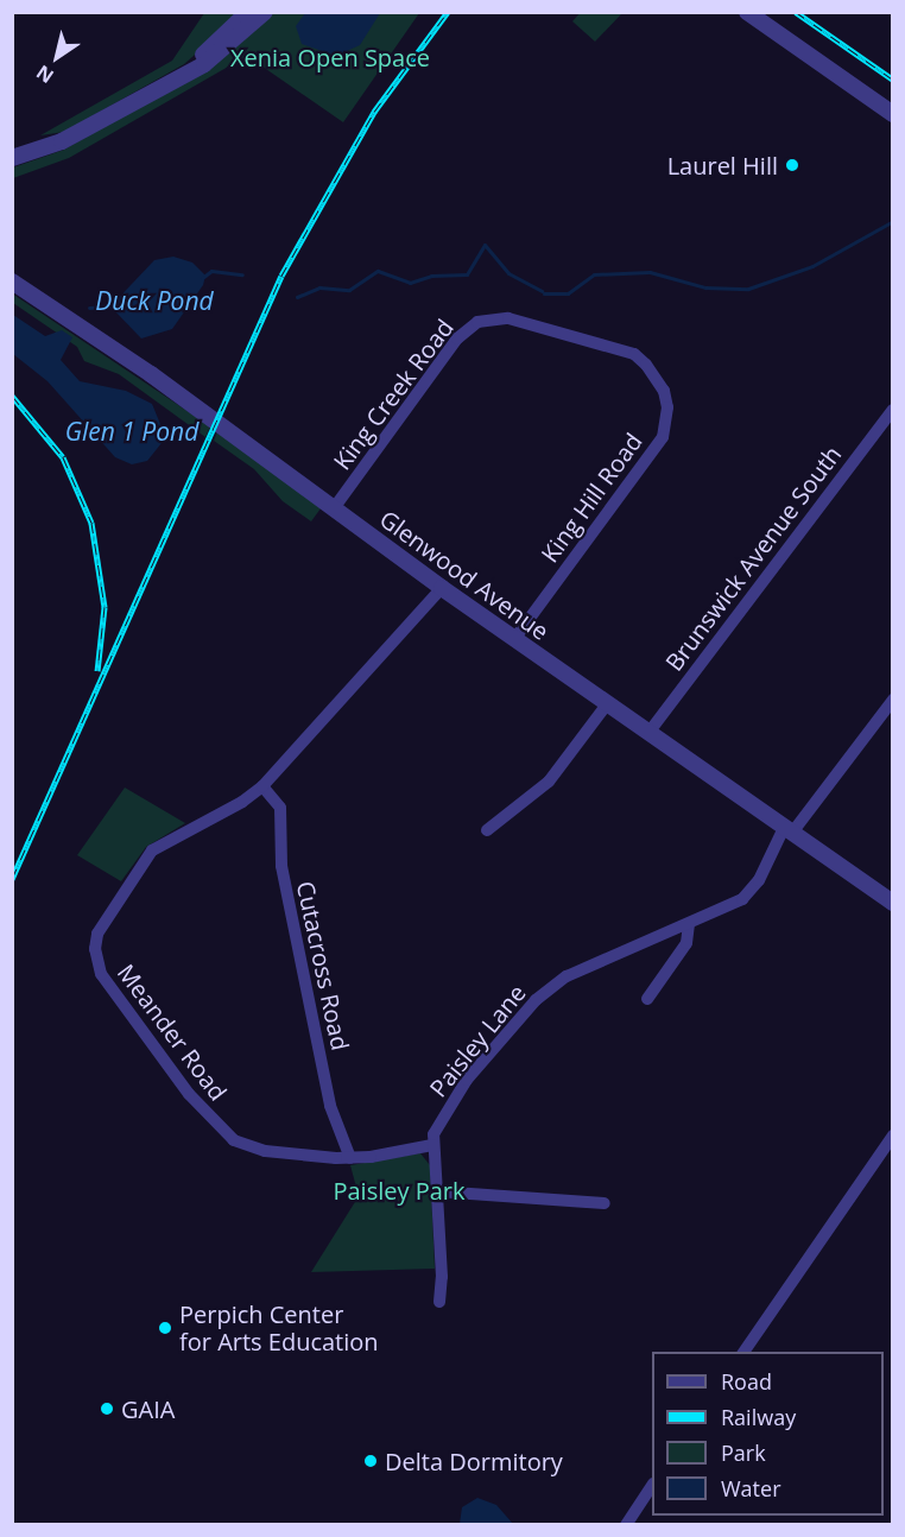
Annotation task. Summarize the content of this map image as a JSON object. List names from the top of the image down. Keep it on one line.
{"streets":{"street":["King Creek Road","King Hill Road","Brunswick Avenue South","Glenwood Avenue","Cutacross Road","Meander Road","Paisley Lane"]},"crossings":[["King Creek Road","King Hill Road"],["King Creek Road","Glenwood Avenue"],["King Hill Road","Glenwood Avenue"],["Brunswick Avenue South","Glenwood Avenue"],["Glenwood Avenue","Meander Road"],["Glenwood Avenue","Paisley Lane"],["Cutacross Road","Meander Road"],["Meander Road","Paisley Lane"]],"water":["Duck Pond","Glen 1 Pond"],"parks":["Xenia Open Space","Paisley Park"],"places":["Laurel Hill","Perpich Center for Arts Education","GAIA","Delta Dormitory"],"legend":["Road","Railway","Park","Water"],"north":"bottom left"}
